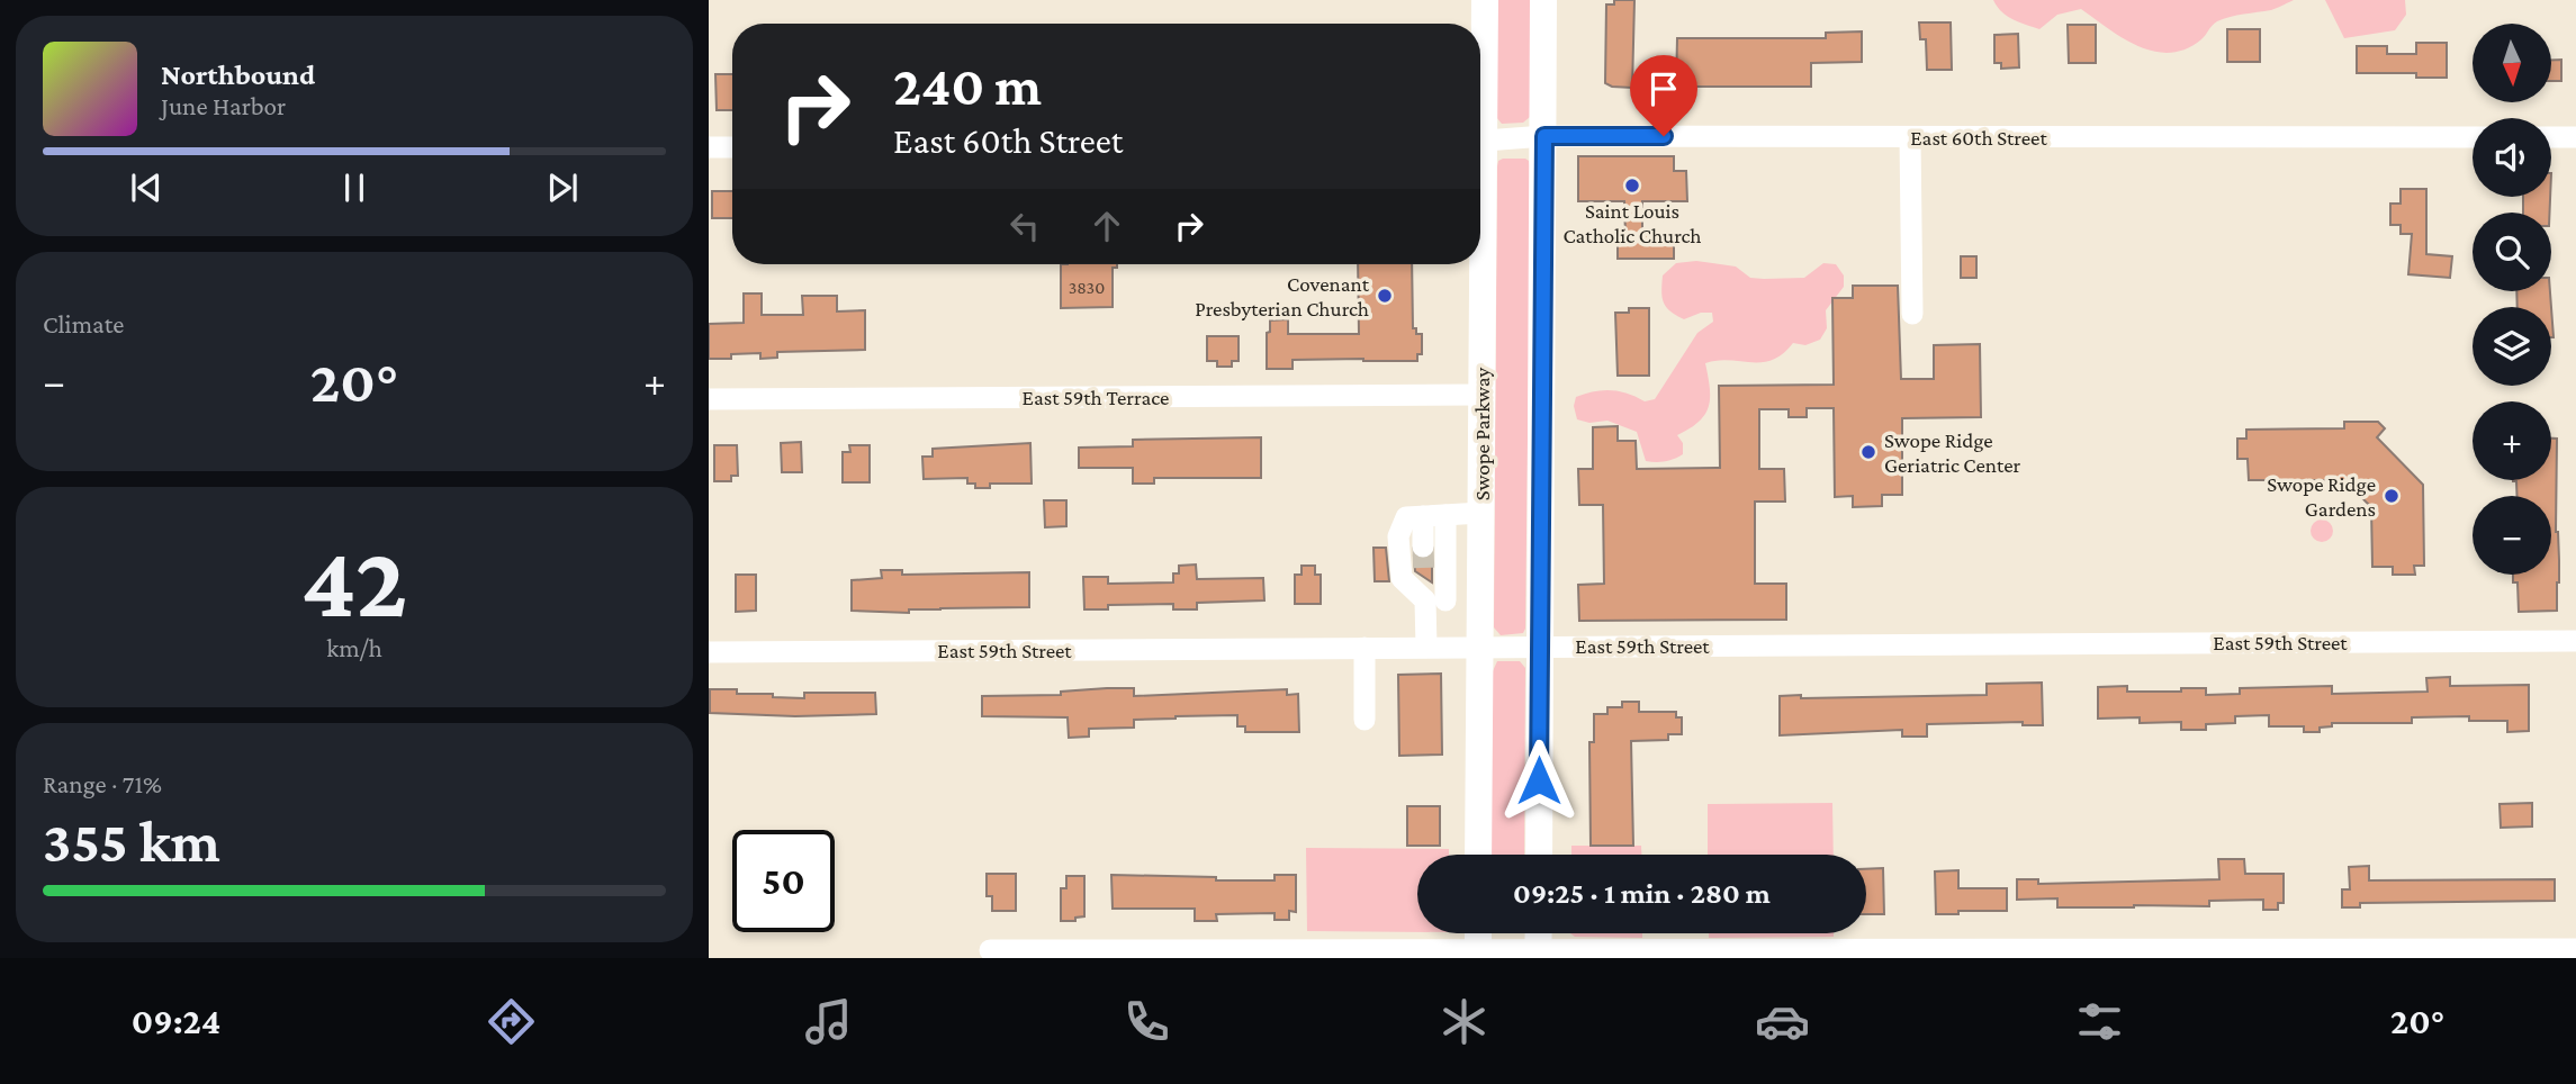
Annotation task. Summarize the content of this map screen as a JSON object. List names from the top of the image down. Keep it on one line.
{"streets":{"main road":["Swope Parkway"],"street":["East 60th Street","East 59th Terrace","East 59th Street"]},"crossings":[["East 59th Terrace","Swope Parkway"],["Swope Parkway","East 59th Street"]],"places":["Saint Louis Catholic Church","Covenant Presbyterian Church","Swope Ridge Geriatric Center","Swope Ridge Gardens"],"house_numbers":["3830"],"north":"bottom","page":{"map_buttons":["+","−"],"turn":["240 m","East 60th Street"],"song":["Northbound","June Harbor"],"tile":["Climate",["42","km/h"],["Range · 71%","355 km"]],"heat":["−","20°","+"],"limit":"50","trip":"09:25 · 1 min · 280 m","tabs":["09:24","20°"]}}
